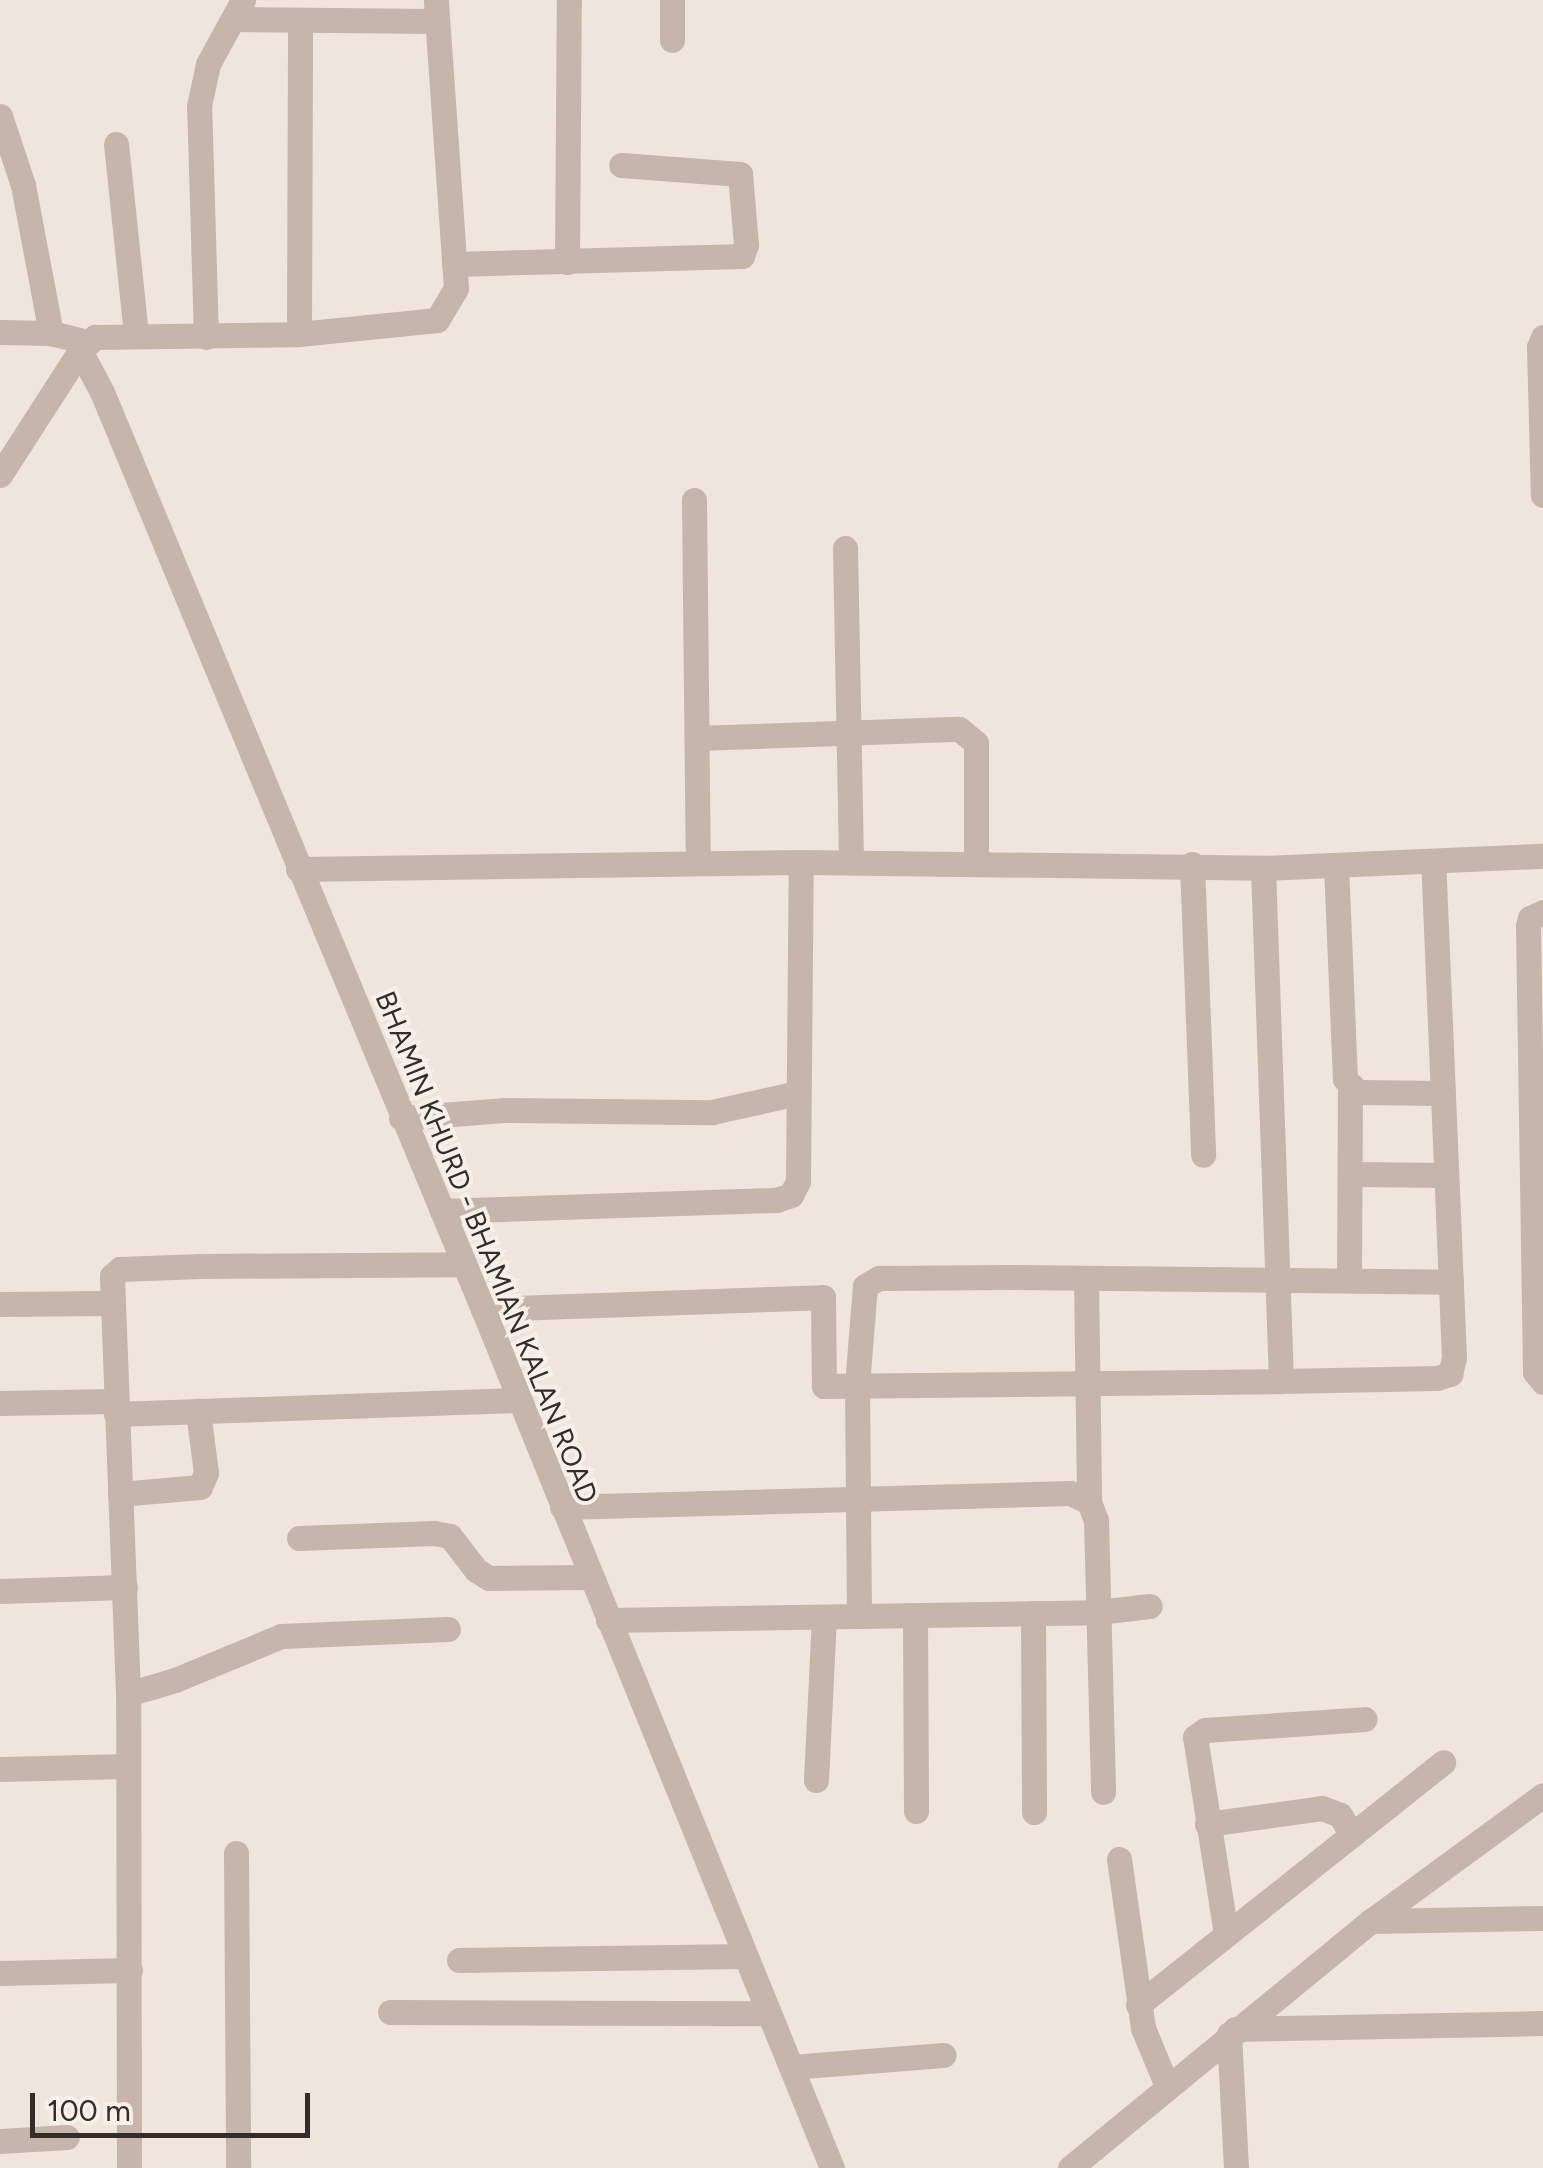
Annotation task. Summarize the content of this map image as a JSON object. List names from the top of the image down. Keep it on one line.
{"streets":{"street":["BHAMIN KHURD - BHAMIAN KALAN ROAD"]},"scale_bar":"100 m"}
